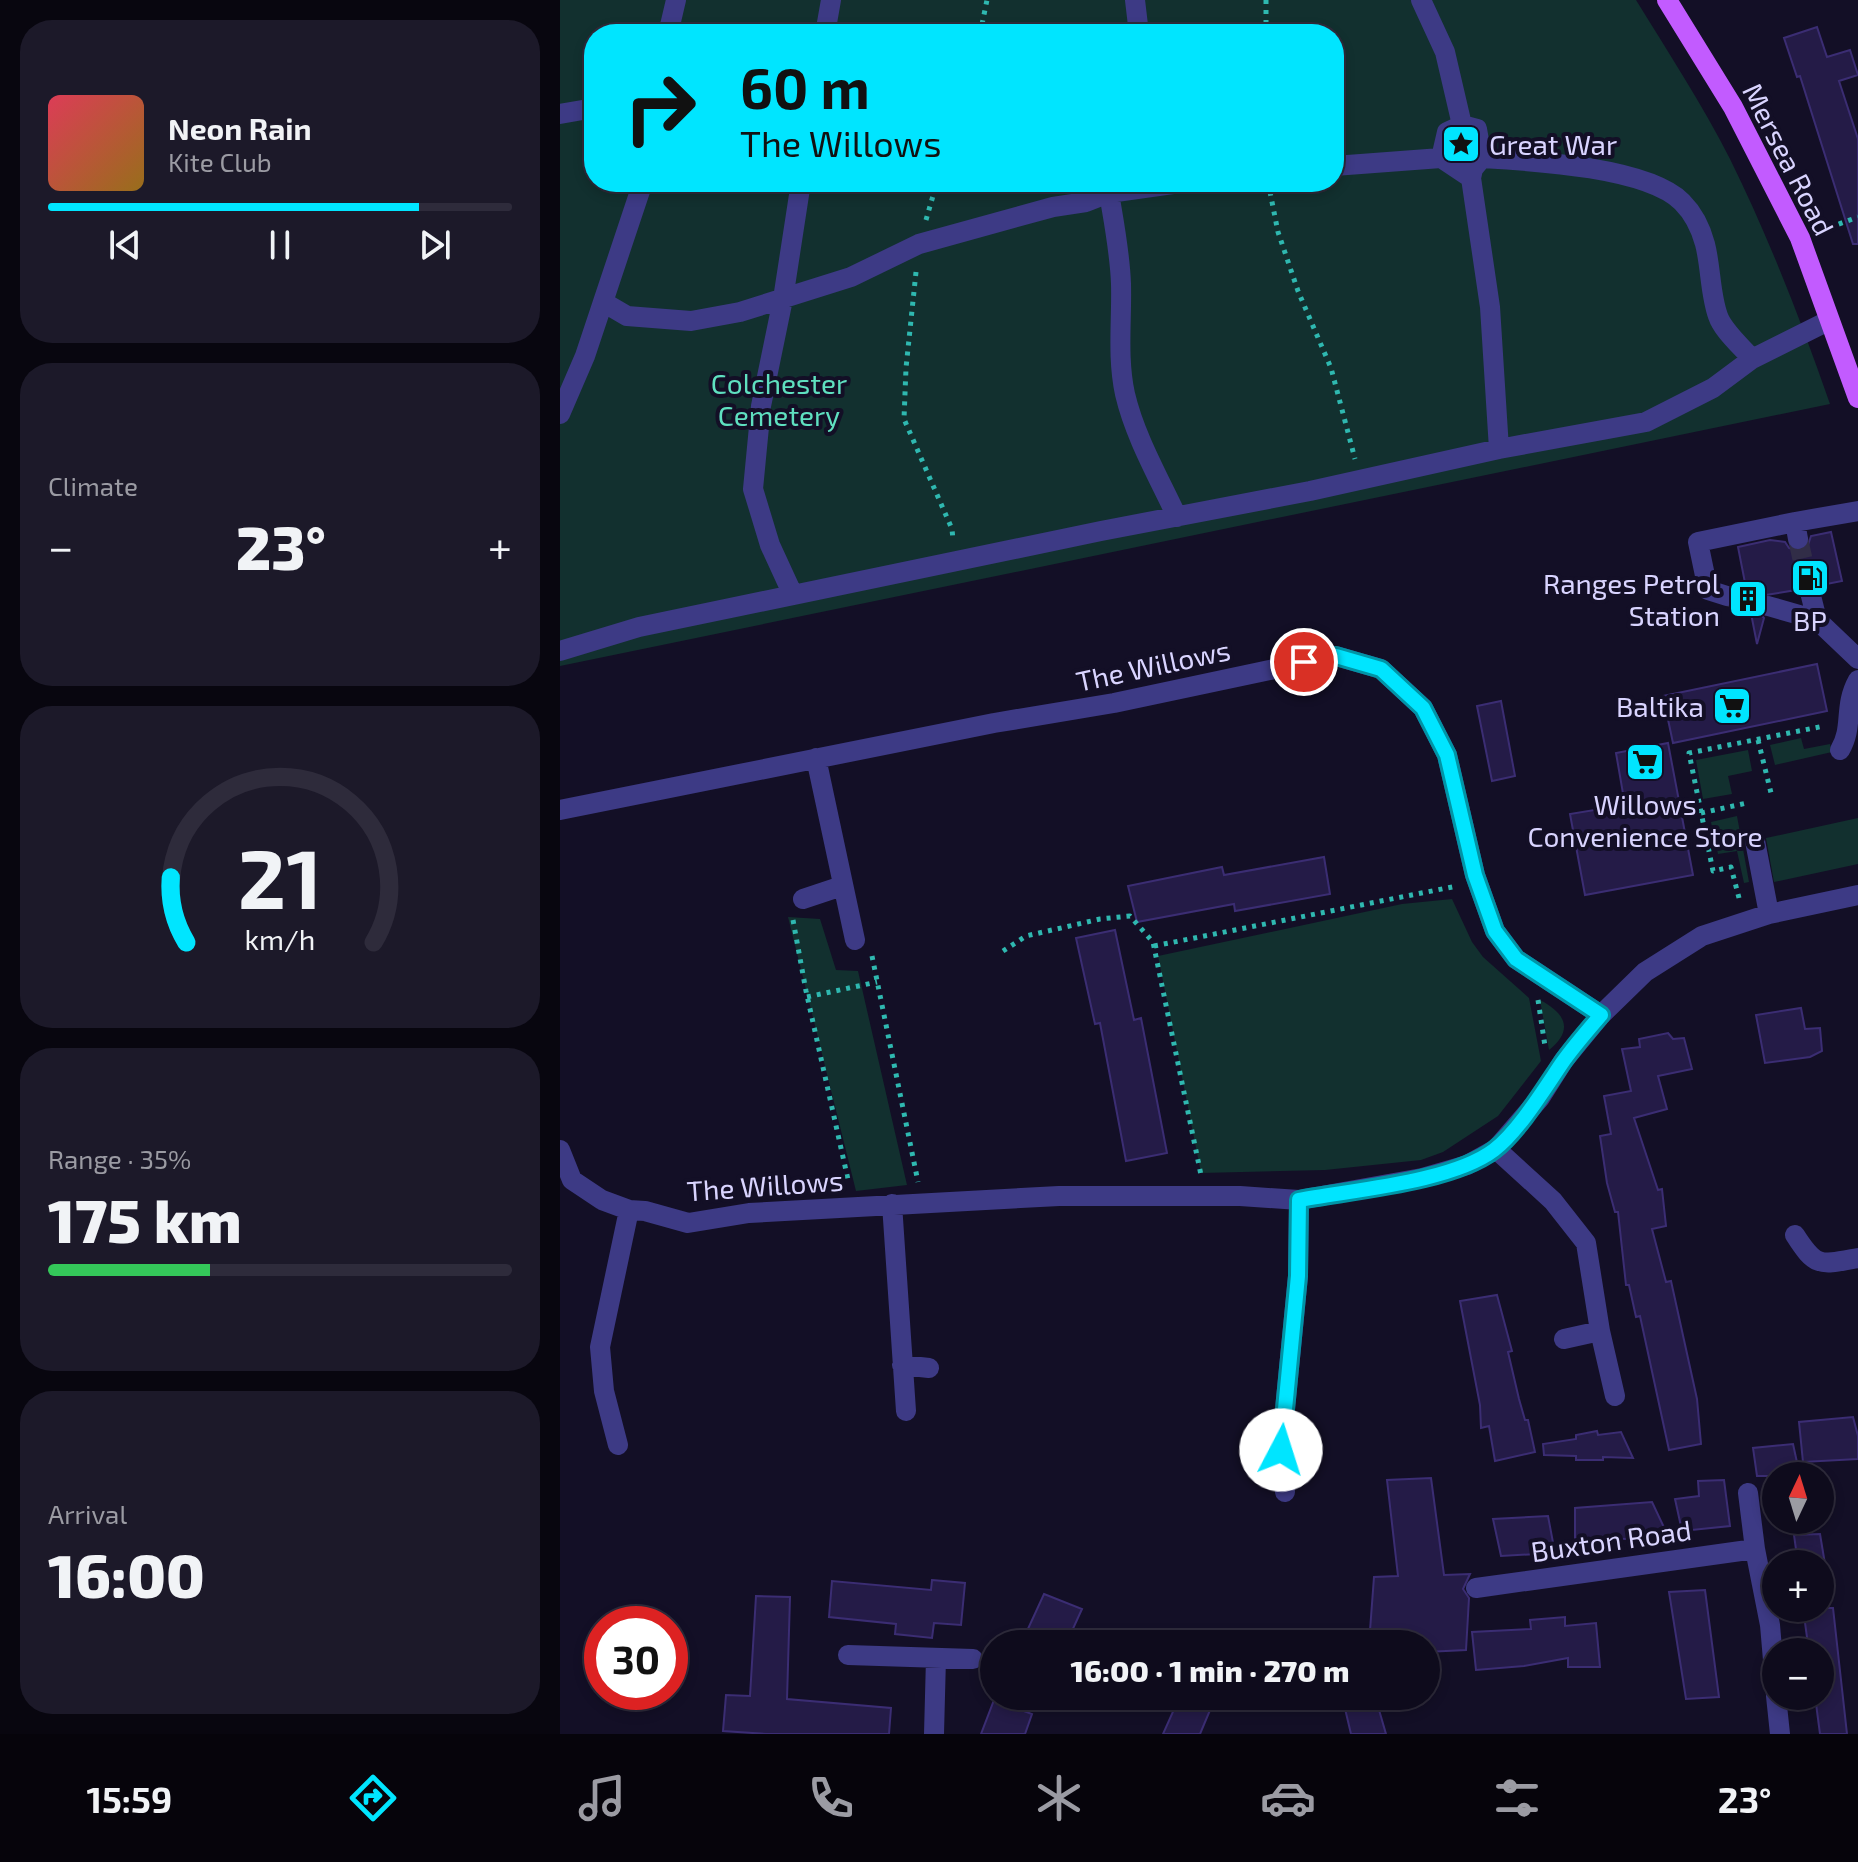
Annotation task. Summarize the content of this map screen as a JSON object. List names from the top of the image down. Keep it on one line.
{"streets":{"main road":["Mersea Road"],"street":["The Willows","Buxton Road"]},"parks":["Colchester Cemetery"],"places":{"place":["Great War"],"fuel station":["BP"],"building":["Ranges Petrol Station"],"supermarket":["Baltika","Willows Convenience Store"]},"north":"top","page":{"turn":["60 m","The Willows"],"song":["Neon Rain","Kite Club"],"tile":["Climate",["Range · 35%","175 km"],["Arrival","16:00"]],"heat":["−","23°","+"],"map_buttons":["+","−"],"limit":"30","trip":"16:00 · 1 min · 270 m","tabs":["15:59","23°"],"gauge":["21","km/h"]}}
